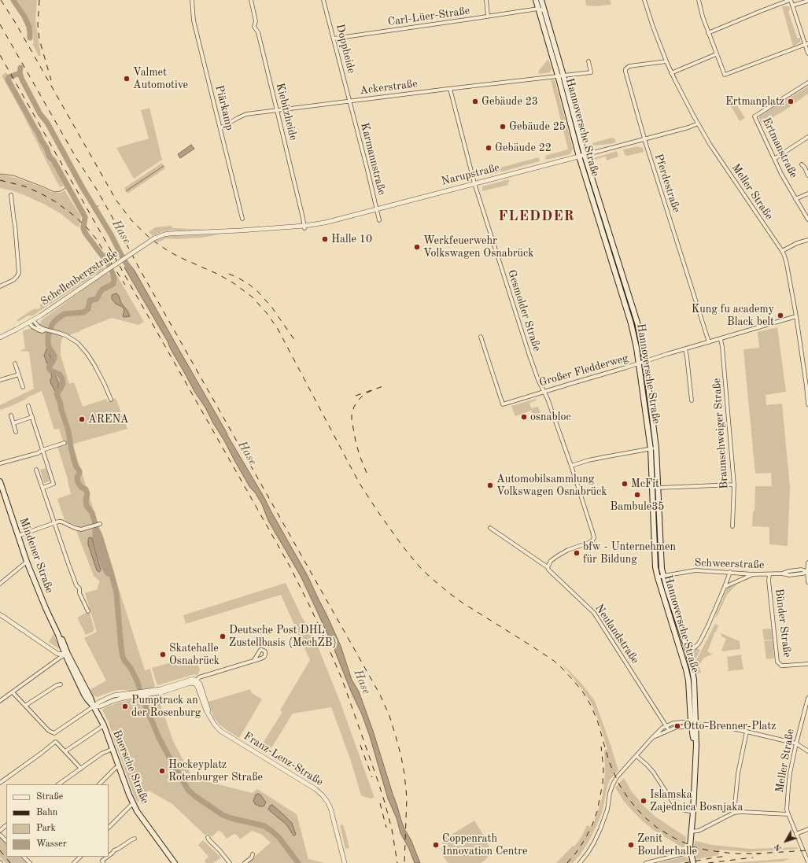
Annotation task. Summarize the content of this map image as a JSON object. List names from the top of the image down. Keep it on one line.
{"streets":{"main road":["Hannoversche Straße","Mindener Straße","Buersche Straße"],"street":["Carl-Lüer-Straße","Doppheide","Ackerstraße","Piärkamp","Kiebitzheide","Ertmanstraße","Karmannstraße","Narupstraße","Pferdestraße","Meller Straße","Schellenbergstraße","Gesmolder Straße","Großer Fledderweg","Braunschweiger Straße","Schweerstraße","Bünder Straße","Neulandstraße","Franz-Lenz-Straße"]},"crossings":[["Carl-Lüer-Straße","Doppheide"],["Carl-Lüer-Straße","Hannoversche Straße"],["Doppheide","Ackerstraße"],["Doppheide","Karmannstraße"],["Ackerstraße","Piärkamp"],["Ackerstraße","Kiebitzheide"],["Ackerstraße","Hannoversche Straße"],["Ackerstraße","Karmannstraße"],["Ackerstraße","Gesmolder Straße"],["Kiebitzheide","Narupstraße"],["Hannoversche Straße","Narupstraße"],["Hannoversche Straße","Großer Fledderweg"],["Hannoversche Straße","Schweerstraße"],["Karmannstraße","Narupstraße"],["Narupstraße","Pferdestraße"],["Narupstraße","Meller Straße"],["Narupstraße","Schellenbergstraße"],["Narupstraße","Gesmolder Straße"],["Pferdestraße","Meller Straße"],["Pferdestraße","Großer Fledderweg"],["Meller Straße","Großer Fledderweg"],["Gesmolder Straße","Großer Fledderweg"],["Gesmolder Straße","Neulandstraße"],["Großer Fledderweg","Braunschweiger Straße"],["Mindener Straße","Buersche Straße"],["Schweerstraße","Bünder Straße"]],"districts":["FLEDDER"],"water":["Hase"],"places":["Valmet Automotive","Gebäude 23","Ertmanplatz","Gebäude 25","Gebäude 22","Halle 10","Werkfeuerwehr Volkswagen Osnabrück","Kung fu academy Black belt","osnabloc","ARENA","McFit","Automobilsammlung Volkswagen Osnabrück","Bambule35","bfw - Unternehmen für Bildung","Deutsche Post DHL Zustellbasis (MechZB)","Skatehalle Osnabrück","Pumptrack an der Rosenburg","Otto-Brenner-Platz","Hockeyplatz Rotenburger Straße","Islamska Zajednica Bosnjaka","Coppenrath Innovation Centre","Zenit Boulderhalle"],"legend":["Straße","Bahn","Park","Wasser"],"north":"bottom left"}
